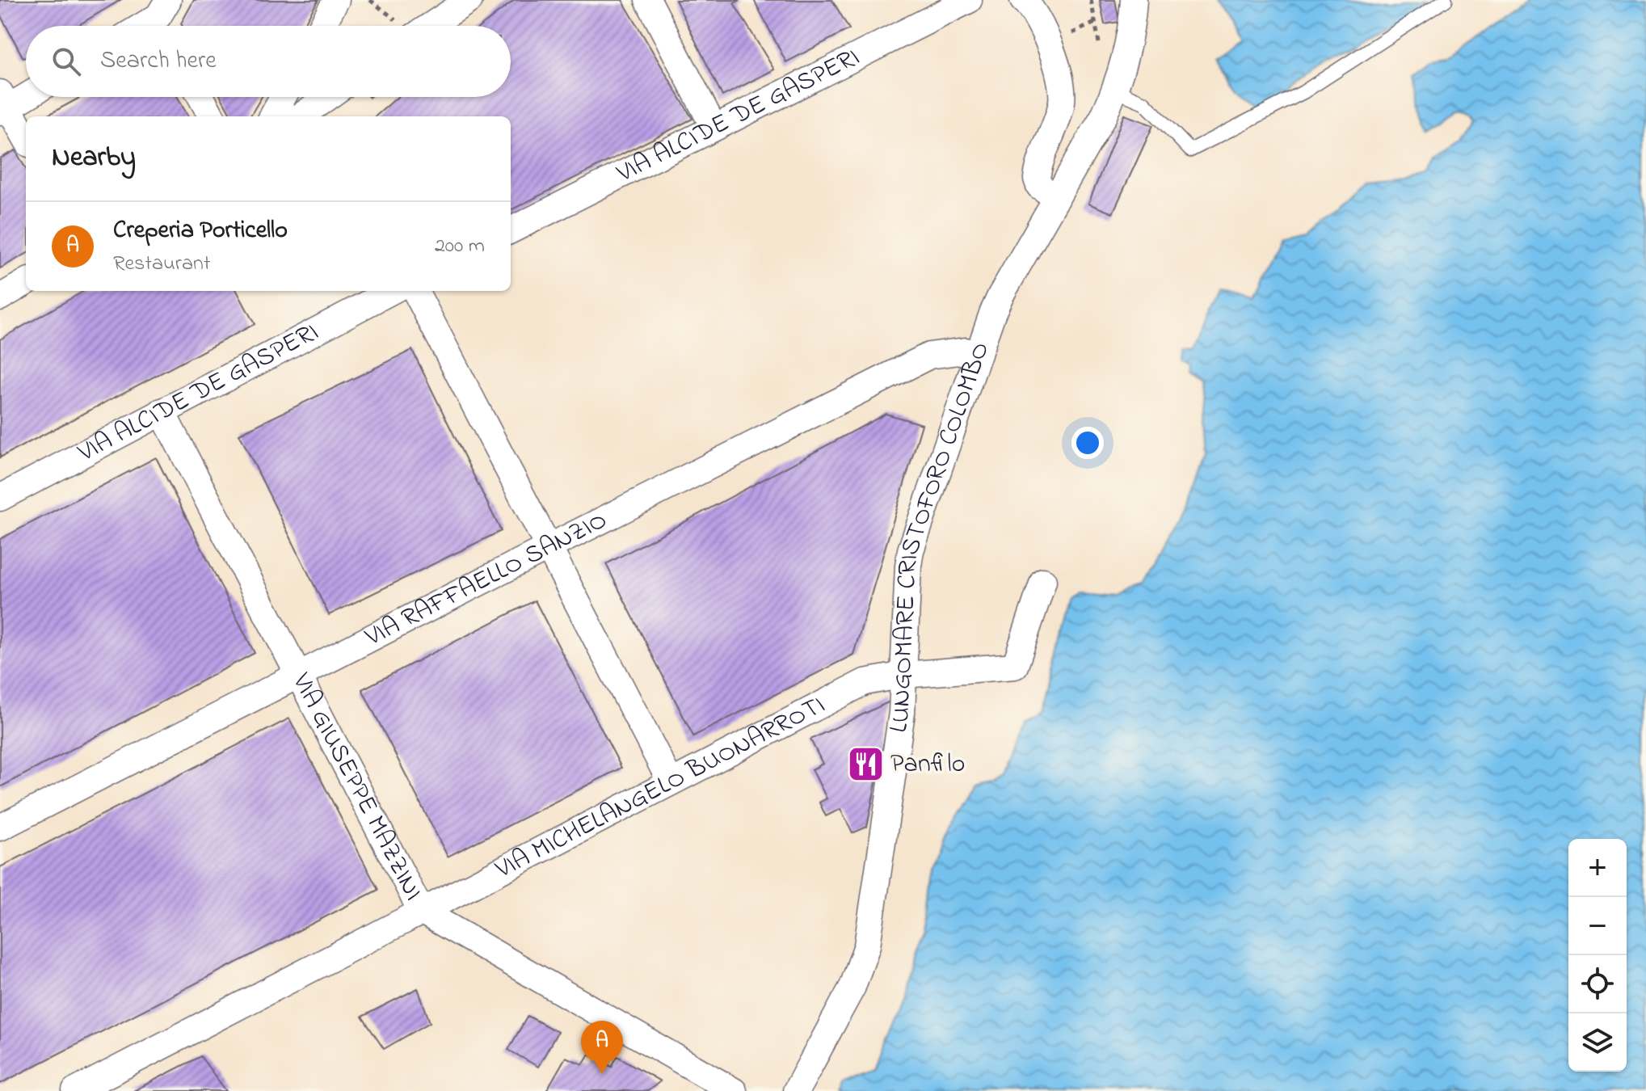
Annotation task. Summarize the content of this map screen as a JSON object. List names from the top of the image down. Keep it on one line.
{"streets":{"street":["VIA ALCIDE DE GASPERI","LUNGOMARE CRISTOFORO COLOMBO","VIA RAFFAELLO SANZIO","VIA GIUSEPPE MAZZINI","VIA MICHELANGELO BUONARROTI"]},"crossings":[["VIA ALCIDE DE GASPERI","VIA GIUSEPPE MAZZINI"],["LUNGOMARE CRISTOFORO COLOMBO","VIA RAFFAELLO SANZIO"],["LUNGOMARE CRISTOFORO COLOMBO","VIA MICHELANGELO BUONARROTI"],["VIA RAFFAELLO SANZIO","VIA GIUSEPPE MAZZINI"],["VIA GIUSEPPE MAZZINI","VIA MICHELANGELO BUONARROTI"]],"places":{"restaurant":["Panfilo"]},"page":{"search":"Search here","heading":"Nearby","list":[{"mark":"A","name":"Creperia Porticello","note":"Restaurant","value":"200 m"}],"map_buttons":["+","−"],"pins":"A"}}
